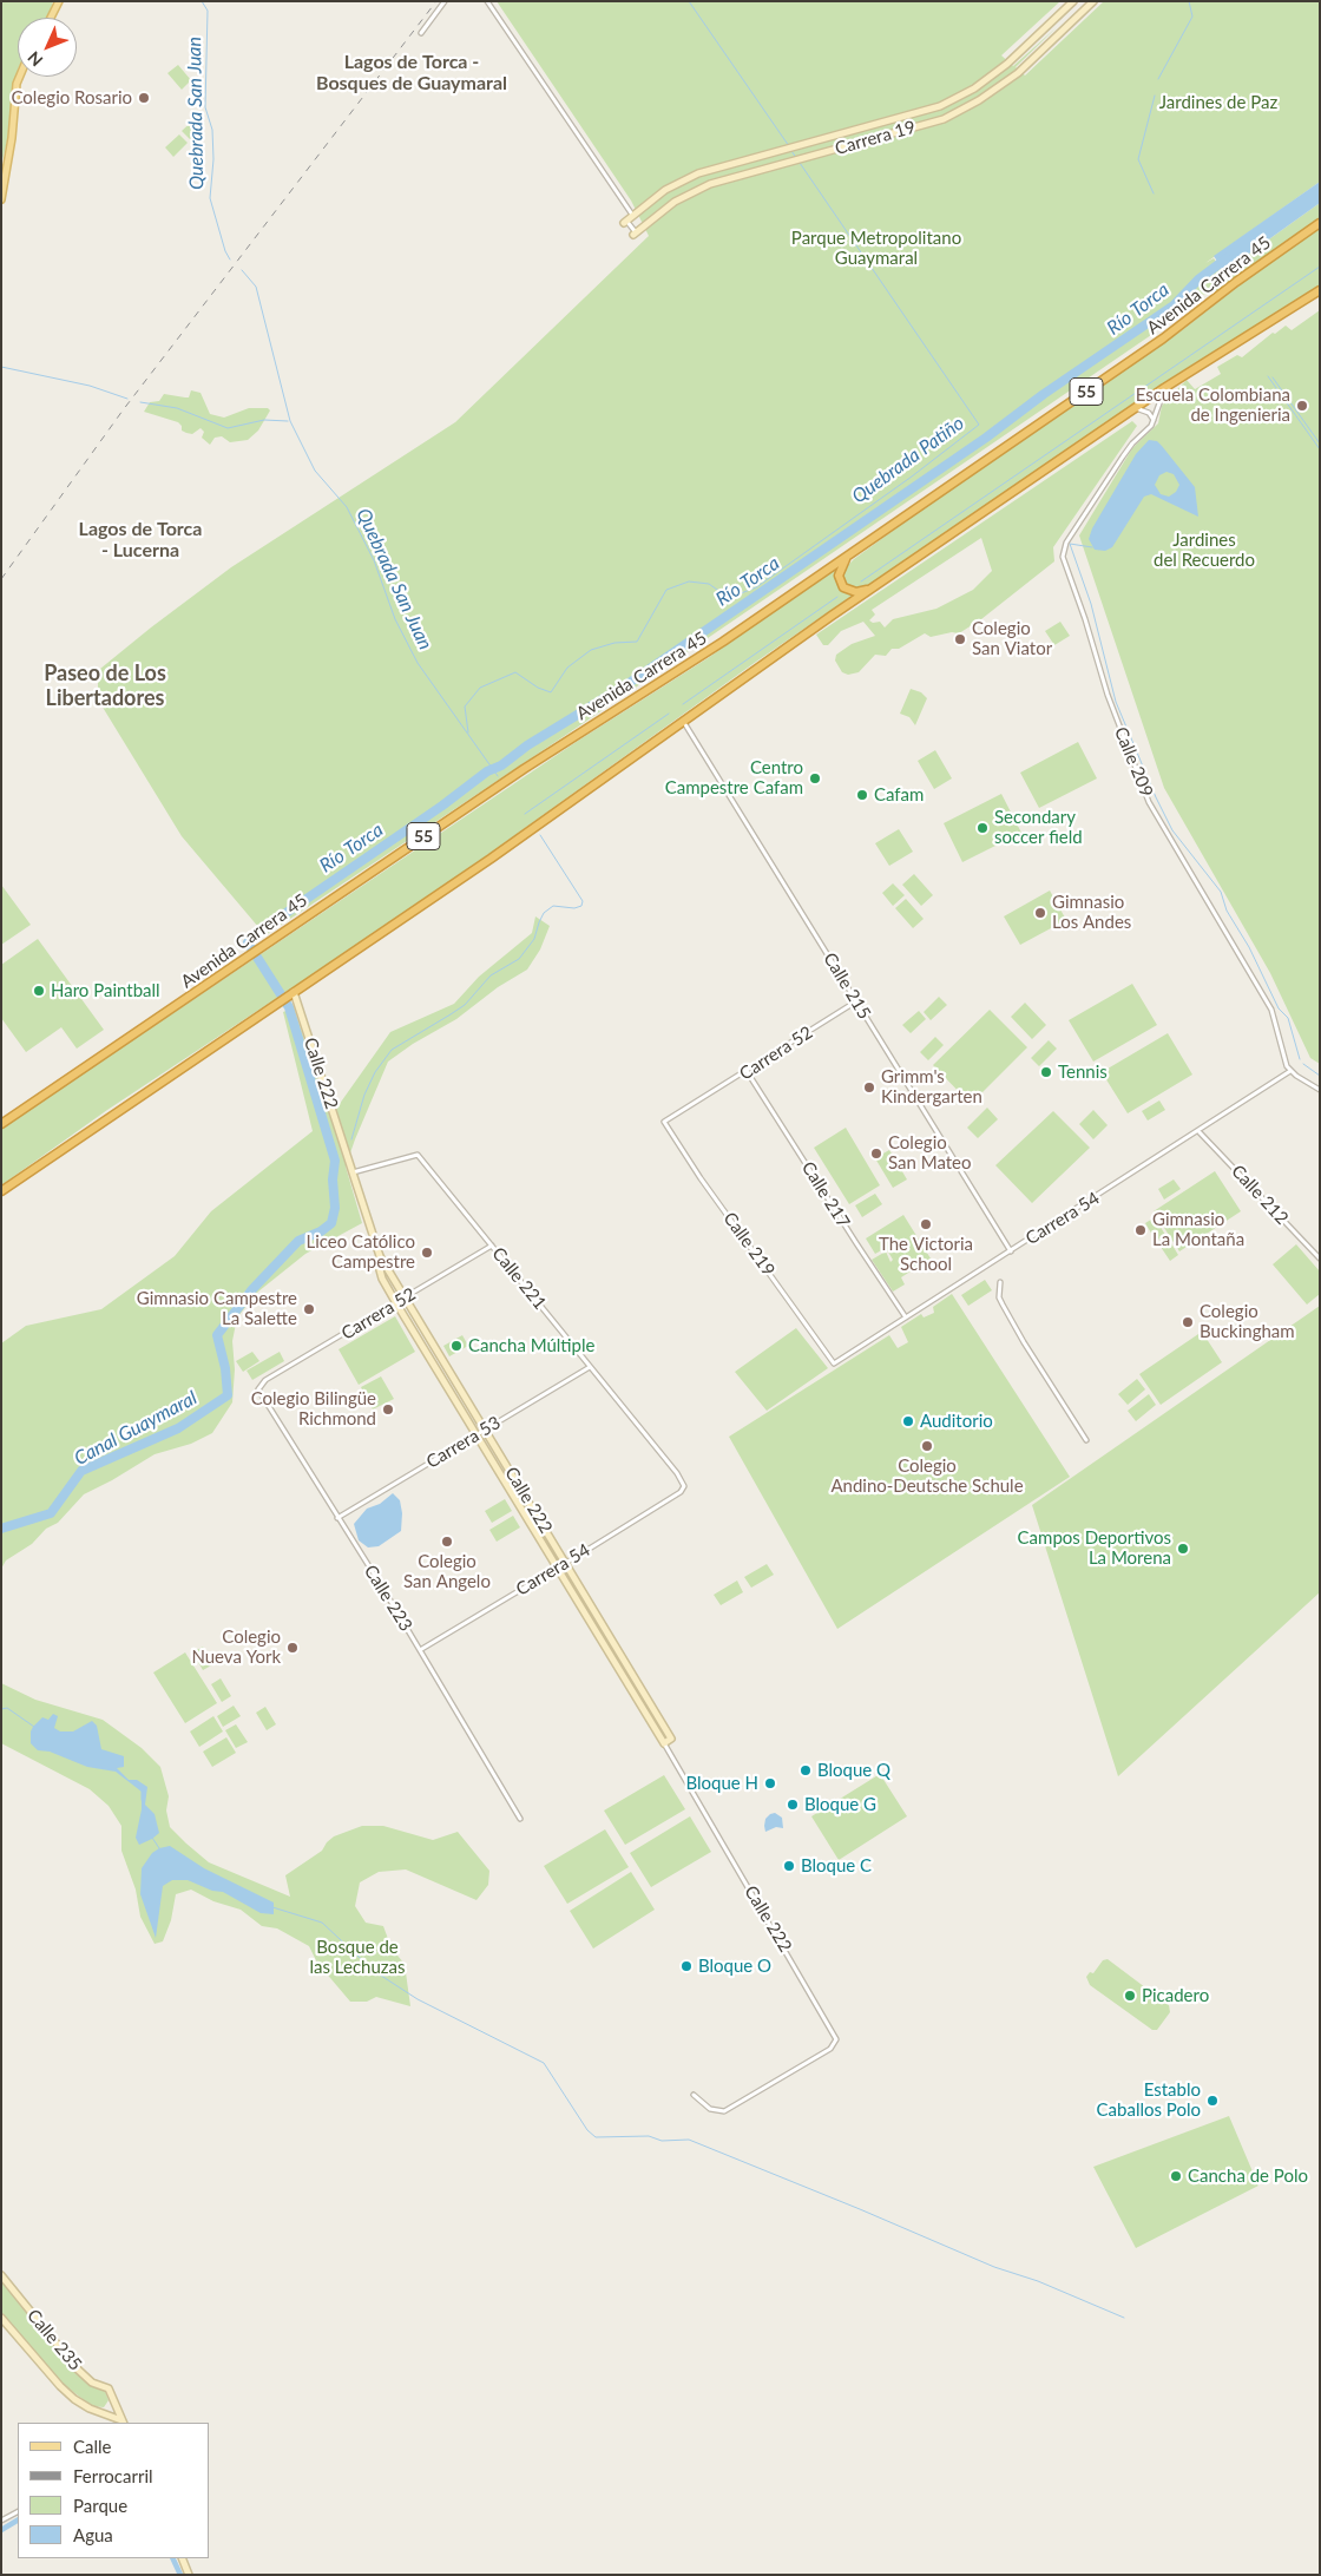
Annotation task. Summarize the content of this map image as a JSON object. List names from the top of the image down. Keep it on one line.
{"streets":{"highway":["Avenida Carrera 45","55"],"street":["Carrera 19","Calle 209","Calle 215","Carrera 52","Calle 222","Calle 217","Calle 212","Carrera 54","Calle 219","Calle 221","Carrera 53","Calle 223","Calle 235"]},"crossings":[["55","Calle 209"],["55","Calle 215"],["55","Calle 222"],["Calle 209","Carrera 54"],["Calle 215","Carrera 52"],["Calle 215","Carrera 54"],["Carrera 52","Calle 222"],["Carrera 52","Calle 217"],["Carrera 52","Calle 219"],["Carrera 52","Calle 221"],["Carrera 52","Calle 223"],["Calle 222","Carrera 54"],["Calle 222","Calle 221"],["Calle 222","Carrera 53"],["Calle 217","Carrera 54"],["Calle 212","Carrera 54"],["Carrera 54","Calle 219"],["Carrera 54","Calle 221"],["Carrera 54","Calle 223"],["Calle 221","Carrera 53"],["Carrera 53","Calle 223"]],"districts":["Lagos de Torca - Bosques de Guaymaral","Lagos de Torca - Lucerna","Paseo de Los Libertadores"],"water":["Quebrada San Juan","Río Torca","Quebrada Patiño","Canal Guaymaral"],"parks":["Jardines de Paz","Parque Metropolitano Guaymaral","Jardines del Recuerdo","Bosque de las Lechuzas"],"places":["Colegio Rosario","Escuela Colombiana de Ingenieria","Colegio San Viator","Centro Campestre Cafam","Cafam","Secondary soccer field","Gimnasio Los Andes","Haro Paintball","Tennis","Grimm's Kindergarten","Colegio San Mateo","The Victoria School","Gimnasio La Montaña","Liceo Católico Campestre","Gimnasio Campestre La Salette","Colegio Buckingham","Cancha Múltiple","Colegio Bilingüe Richmond","Auditorio","Colegio Andino-Deutsche Schule","Colegio San Angelo","Campos Deportivos La Morena","Colegio Nueva York","Bloque Q","Bloque H","Bloque G","Bloque C","Bloque O","Picadero","Establo Caballos Polo","Cancha de Polo"],"legend":["Calle","Ferrocarril","Parque","Agua"],"north":"bottom left"}
